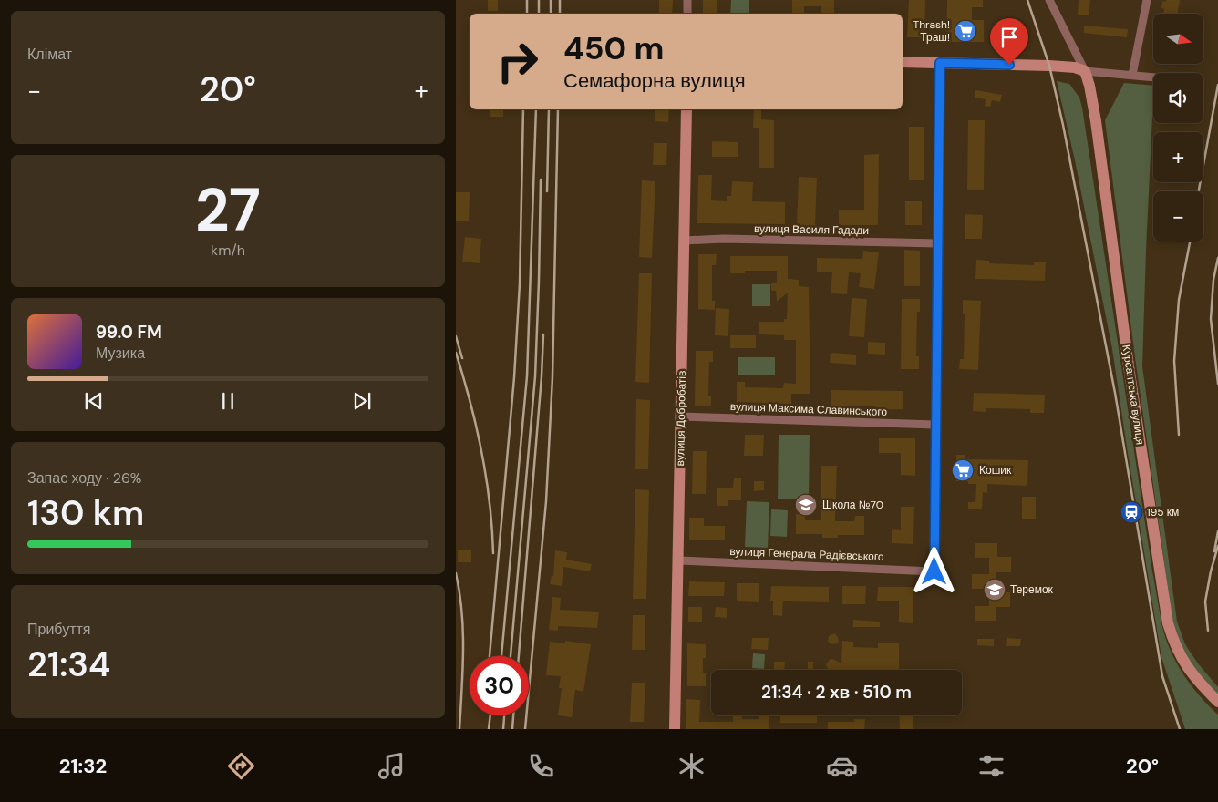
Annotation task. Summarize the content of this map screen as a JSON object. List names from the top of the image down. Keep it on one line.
{"streets":{"street":["вулиця Василя Гадади","Курсантська вулиця","вулиця Максима Славинського","вулиця Добробатів","вулиця Генерала Радієвського"]},"crossings":[["вулиця Василя Гадади","вулиця Добробатів"],["вулиця Максима Славинського","вулиця Добробатів"],["вулиця Максима Славинського","вулиця Генерала Радієвського"],["вулиця Добробатів","вулиця Генерала Радієвського"]],"places":{"supermarket":["Thrash! Траш!","Кошик"],"school or university":["Школа №70","Теремок"],"station":["195 км"]},"north":"right","page":{"tile":["Клімат",["27","km/h"],["Запас ходу · 26%","130 km"],["Прибуття","21:34"]],"map_buttons":["+","−"],"turn":["450 m","Семафорна вулиця"],"heat":["−","20°","+"],"song":["99.0 FM","Музика"],"limit":"30","trip":"21:34 · 2 хв · 510 m","tabs":["21:32","20°"]}}
